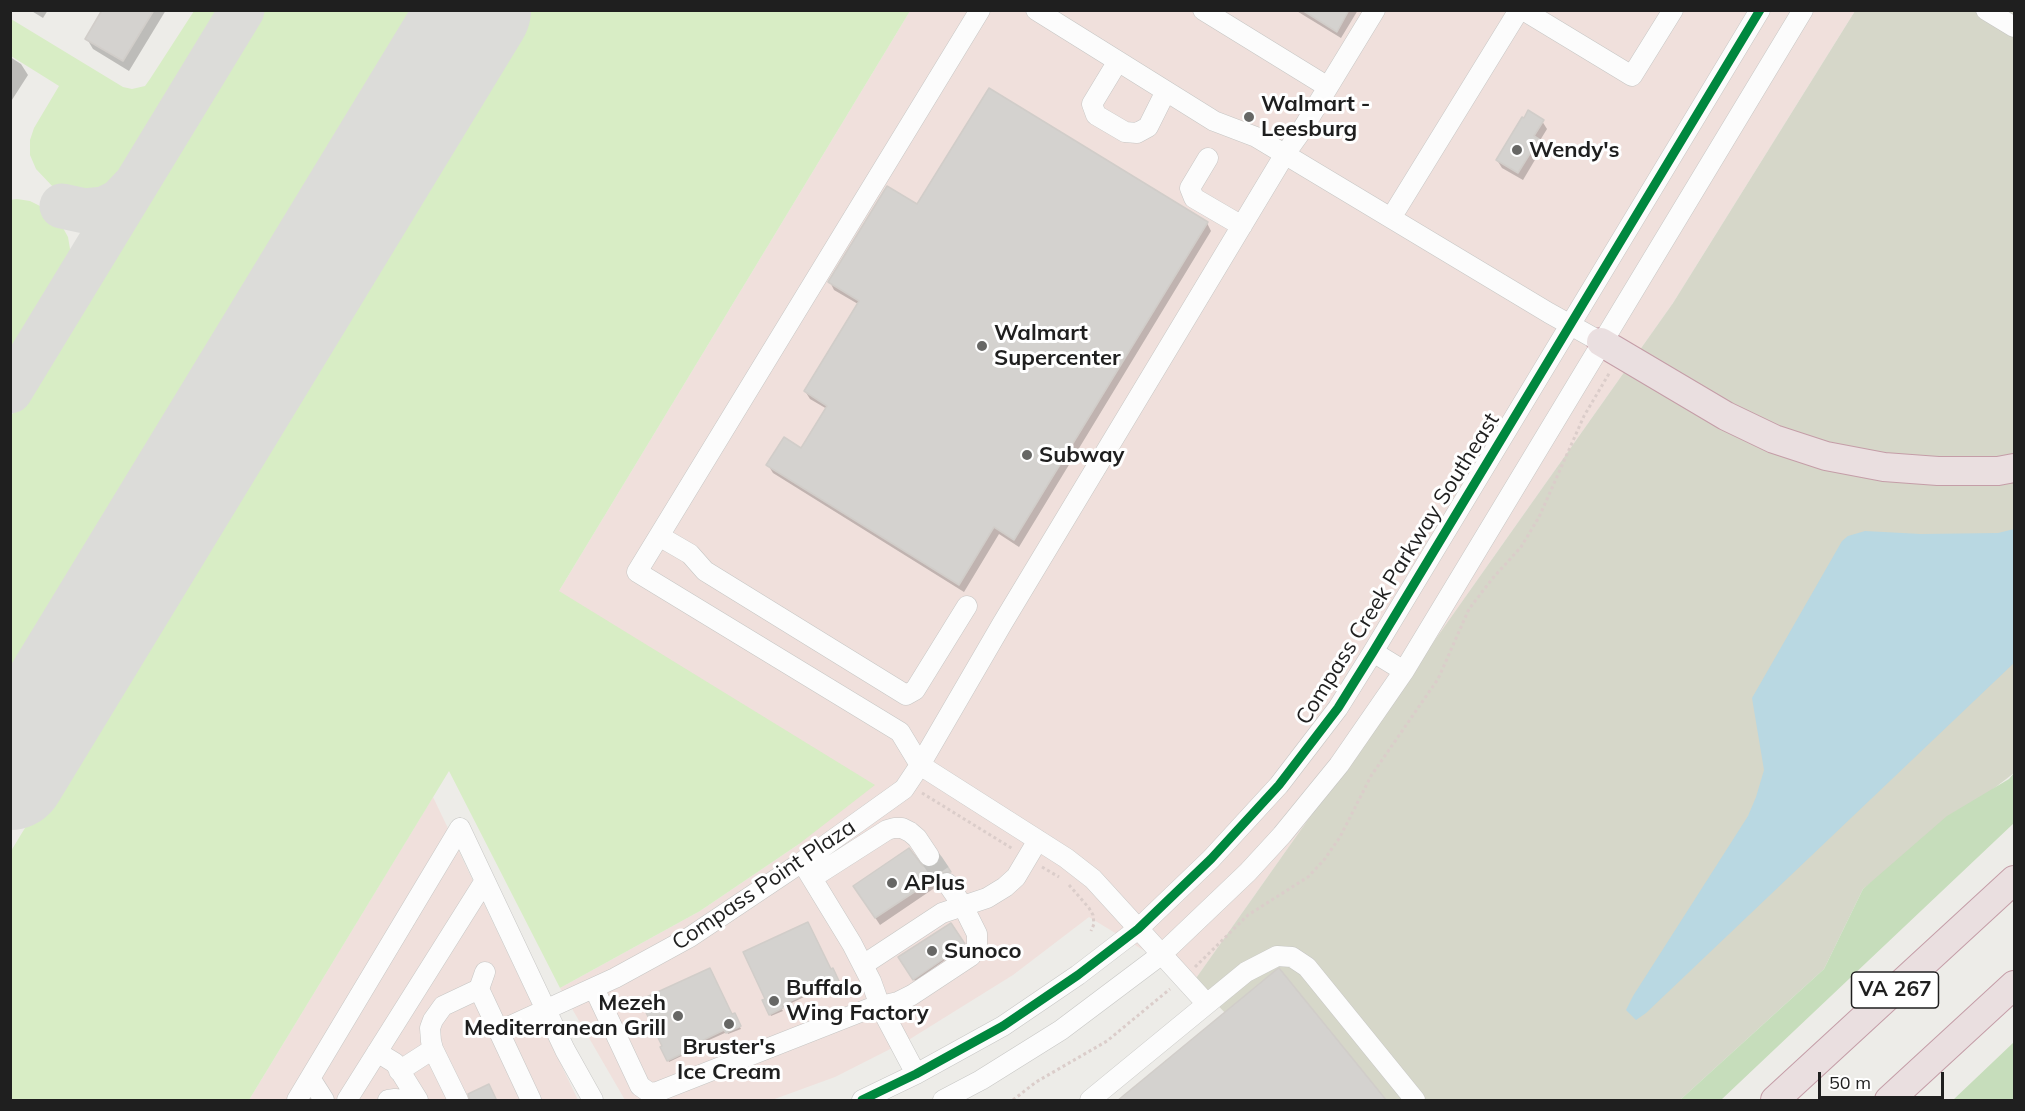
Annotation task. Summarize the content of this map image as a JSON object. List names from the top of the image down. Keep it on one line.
{"streets":{"highway":["VA 267"],"street":["Compass Creek Parkway Southeast","Compass Point Plaza"]},"places":["Walmart - Leesburg","Wendy's","Walmart Supercenter","Subway","APlus","Sunoco","Buffalo Wing Factory","Mezeh Mediterranean Grill","Bruster's Ice Cream"],"scale_bar":"50 m"}
